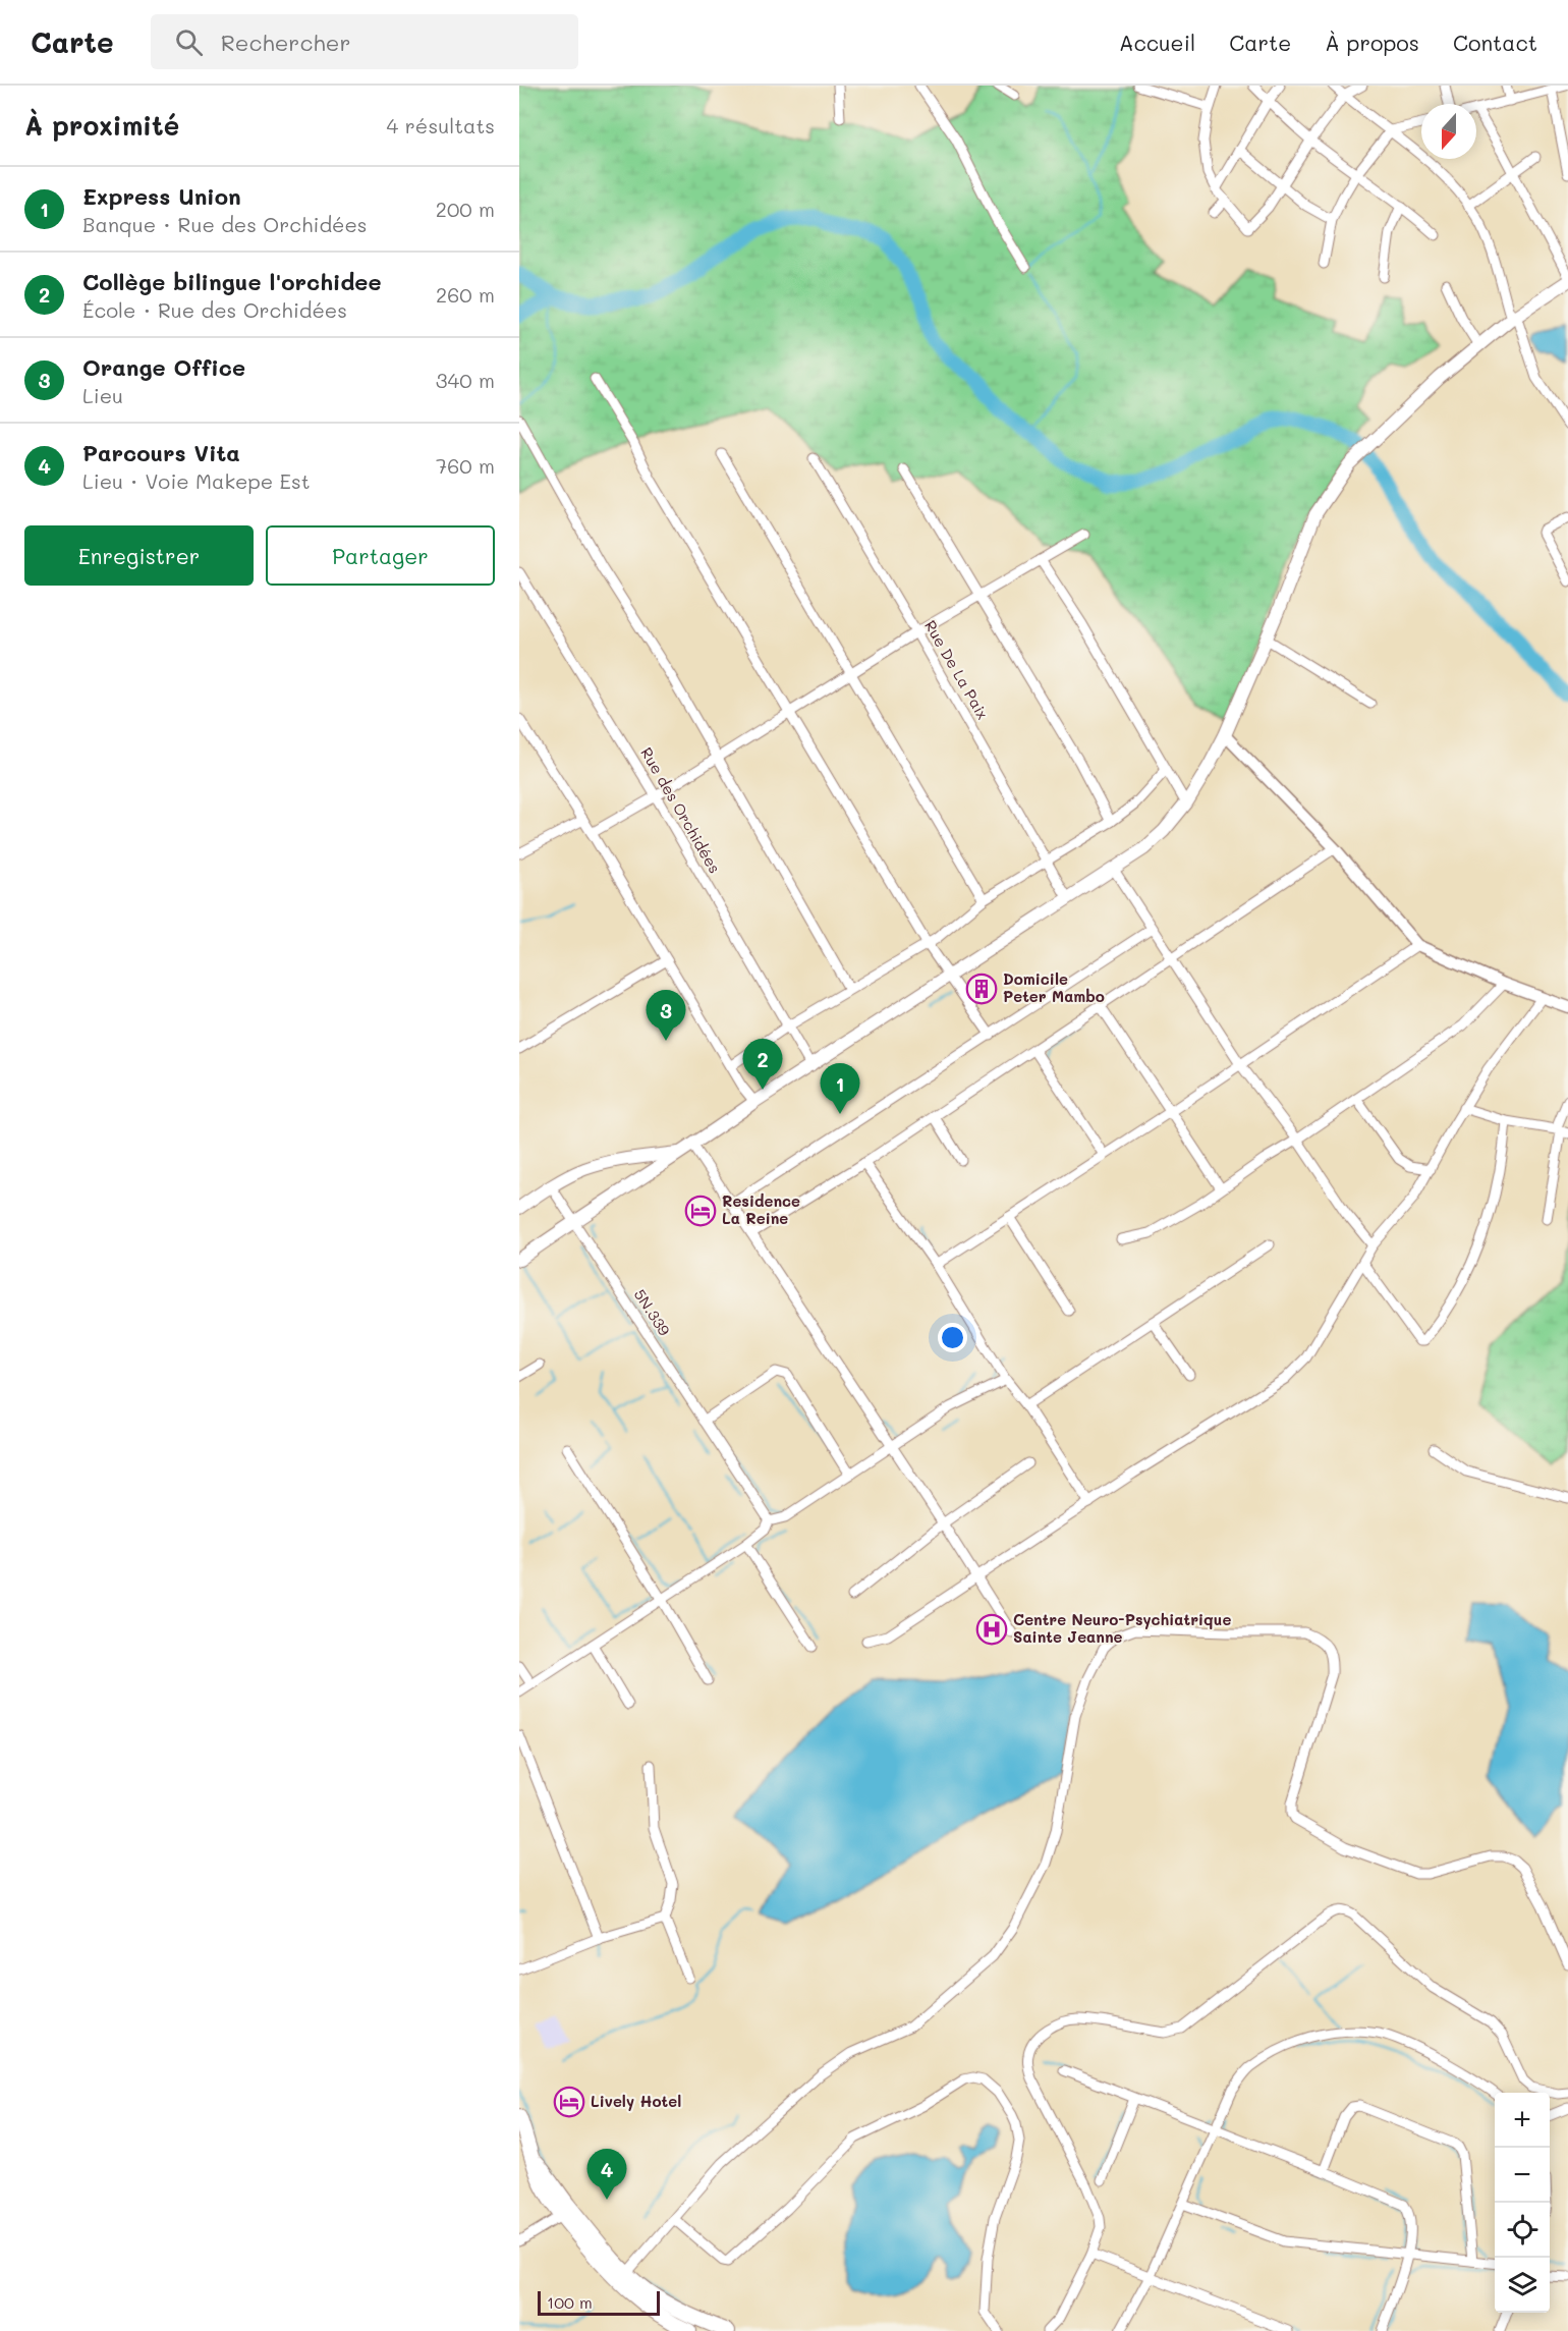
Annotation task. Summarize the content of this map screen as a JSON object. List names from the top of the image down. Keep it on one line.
{"streets":{"street":["Rue De La Paix","Rue des Orchidées","5N.339"]},"places":{"building":["Domicile Peter Mambo"],"hotel":["Residence La Reine","Lively Hotel"],"hospital":["Centre Neuro-Psychiatrique Sainte Jeanne"]},"scale_bar":"100 m","north":"bottom","page":{"header":"Carte","search":"Rechercher","nav":["Accueil","Carte","À propos","Contact"],"heading":["À proximité","4 résultats"],"list":[{"mark":"1","name":"Express Union","note":"Banque · Rue des Orchidées","value":"200 m"},{"mark":"2","name":"Collège bilingue l'orchidee","note":"École · Rue des Orchidées","value":"260 m"},{"mark":"3","name":"Orange Office","note":"Lieu","value":"340 m"},{"mark":"4","name":"Parcours Vita","note":"Lieu · Voie Makepe Est","value":"760 m"}],"buttons":["Enregistrer","Partager"],"pins":["3","2","1","4"],"map_buttons":["+","−"],"scale":"100 m"}}
